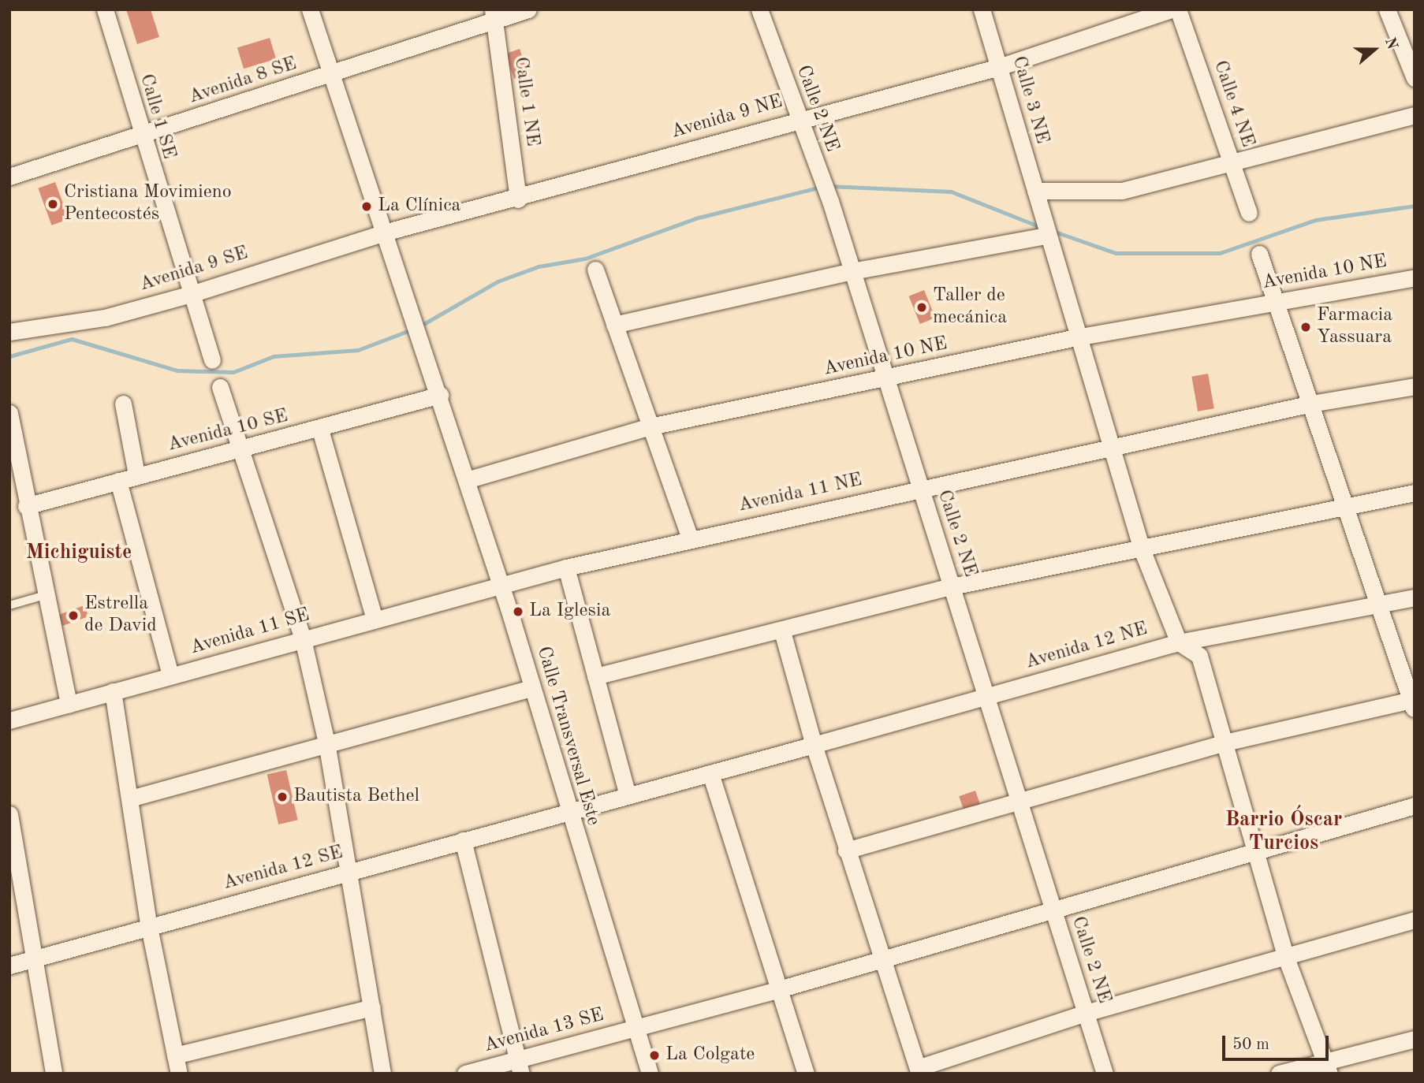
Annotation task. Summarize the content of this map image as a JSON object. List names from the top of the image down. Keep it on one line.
{"streets":{"street":["Avenida 8 SE","Calle 3 NE","Calle 1 NE","Calle 4 NE","Calle 2 NE","Calle 1 SE","Avenida 9 NE","Avenida 9 SE","Avenida 10 NE","Avenida 10 SE","Avenida 11 NE","Avenida 11 SE","Avenida 12 NE","Calle Transversal Este","Avenida 12 SE","Avenida 13 SE"]},"crossings":[["Avenida 8 SE","Calle 1 NE"],["Avenida 8 SE","Calle 1 SE"],["Calle 3 NE","Avenida 9 NE"],["Calle 3 NE","Avenida 10 NE"],["Calle 3 NE","Avenida 11 NE"],["Calle 3 NE","Avenida 12 NE"],["Calle 1 NE","Avenida 9 NE"],["Calle 2 NE","Avenida 9 NE"],["Calle 2 NE","Avenida 10 NE"],["Calle 2 NE","Avenida 11 NE"],["Calle 2 NE","Avenida 12 NE"],["Calle 2 NE","Avenida 13 SE"],["Calle 1 SE","Avenida 9 SE"],["Avenida 9 NE","Avenida 9 SE"],["Avenida 9 NE","Calle Transversal Este"],["Avenida 9 SE","Calle Transversal Este"],["Avenida 10 NE","Calle Transversal Este"],["Avenida 10 SE","Calle Transversal Este"],["Avenida 11 NE","Avenida 11 SE"],["Avenida 11 NE","Calle Transversal Este"],["Avenida 11 SE","Calle Transversal Este"],["Avenida 12 NE","Calle Transversal Este"],["Avenida 12 NE","Avenida 12 SE"],["Calle Transversal Este","Avenida 12 SE"],["Calle Transversal Este","Avenida 13 SE"]],"districts":["Michiguiste","Barrio Óscar Turcios"],"places":["Cristiana Movimieno Pentecostés","La Clínica","Taller de mecánica","Farmacia Yassuara","La Iglesia","Estrella de David","Bautista Bethel","La Colgate"],"scale_bar":"50 m","north":"right"}
